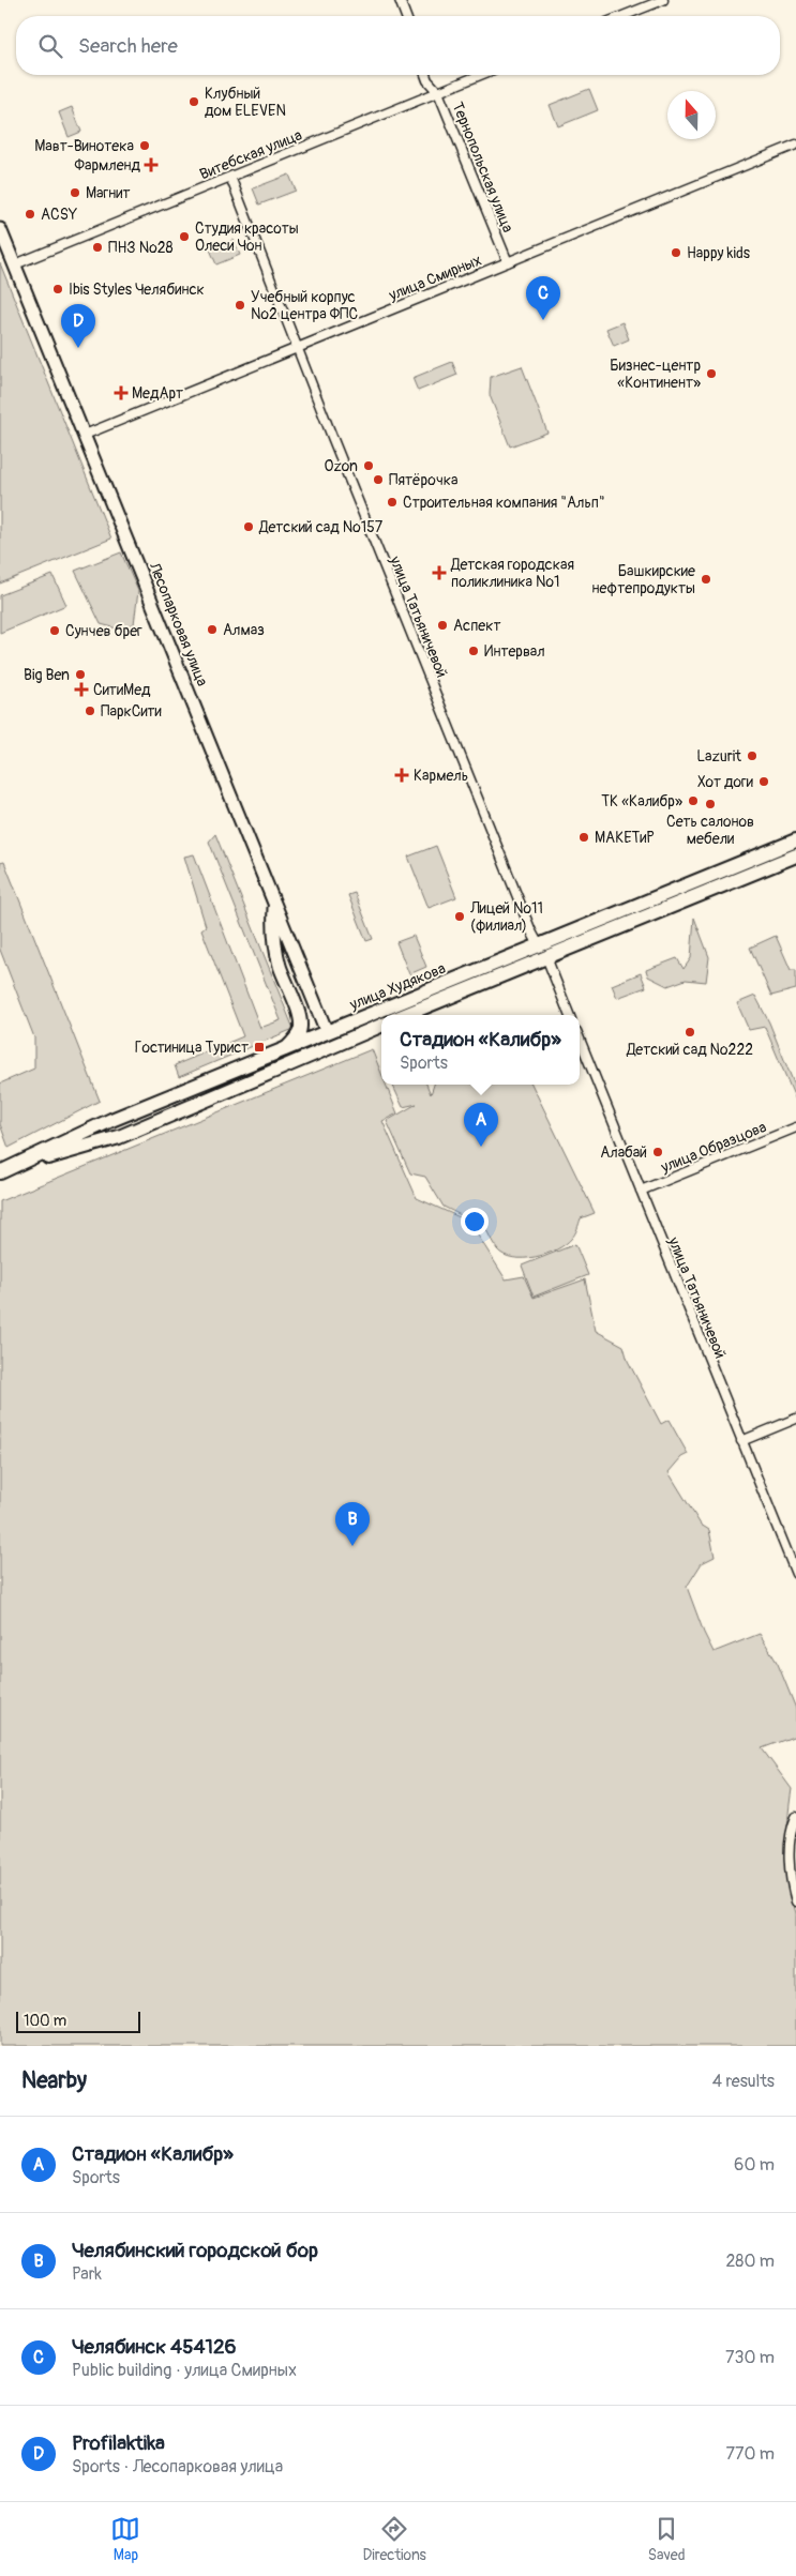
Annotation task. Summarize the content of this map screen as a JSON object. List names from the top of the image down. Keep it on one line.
{"streets":{"main road":["Лесопарковая улица","улица Худякова"],"street":["Витебская улица","Тернопольская улица","улица Смирных","улица Татьяничевой","улица Образцова"]},"crossings":[["Витебская улица","Тернопольская улица"],["Витебская улица","улица Татьяничевой"],["Витебская улица","Лесопарковая улица"],["Тернопольская улица","улица Смирных"],["улица Смирных","улица Татьяничевой"],["улица Смирных","Лесопарковая улица"],["улица Татьяничевой","улица Худякова"],["улица Татьяничевой","улица Образцова"],["Лесопарковая улица","улица Худякова"]],"places":{"other":["Клубный дом ELEVEN","Мавт-Винотека","Магнит","ACSY","Студия красоты Олеси Чон","ПНЗ №28","Happy kids","Ibis Styles Челябинск","Учебный корпус №2 центра ФПС","Бизнес-центр «Континент»","Ozon","Пятёрочка","Строительная компания \"Альп\"","Детский сад №157","Башкирские нефтепродукты","Аспект","Алмаз","Сунчев брег","Интервал","Big Ben","ПаркСити","Lazurit","Хот доги","ТК «Калибр»","Сеть салонов мебели","МАКЕТиР","Лицей №11 (филиал)","Детский сад №222","Алабай"],"health":["Фармленд","МедАрт","Детская городская поликлиника №1","СитиМед","Кармель"],"transit":["Гостиница Турист"]},"scale_bar":"100 m","north":"top","page":{"search":"Search here","pins":["C","D","A","B"],"popup":["Стадион «Калибр»","Sports"],"scale":"100 m","heading":["Nearby","4 results"],"list":[{"mark":"A","name":"Стадион «Калибр»","note":"Sports","value":"60 m"},{"mark":"B","name":"Челябинский городской бор","note":"Park","value":"280 m"},{"mark":"C","name":"Челябинск 454126","note":"Public building · улица Смирных","value":"730 m"},{"mark":"D","name":"Profilaktika","note":"Sports · Лесопарковая улица","value":"770 m"}],"nav":["Map","Directions","Saved"]}}
